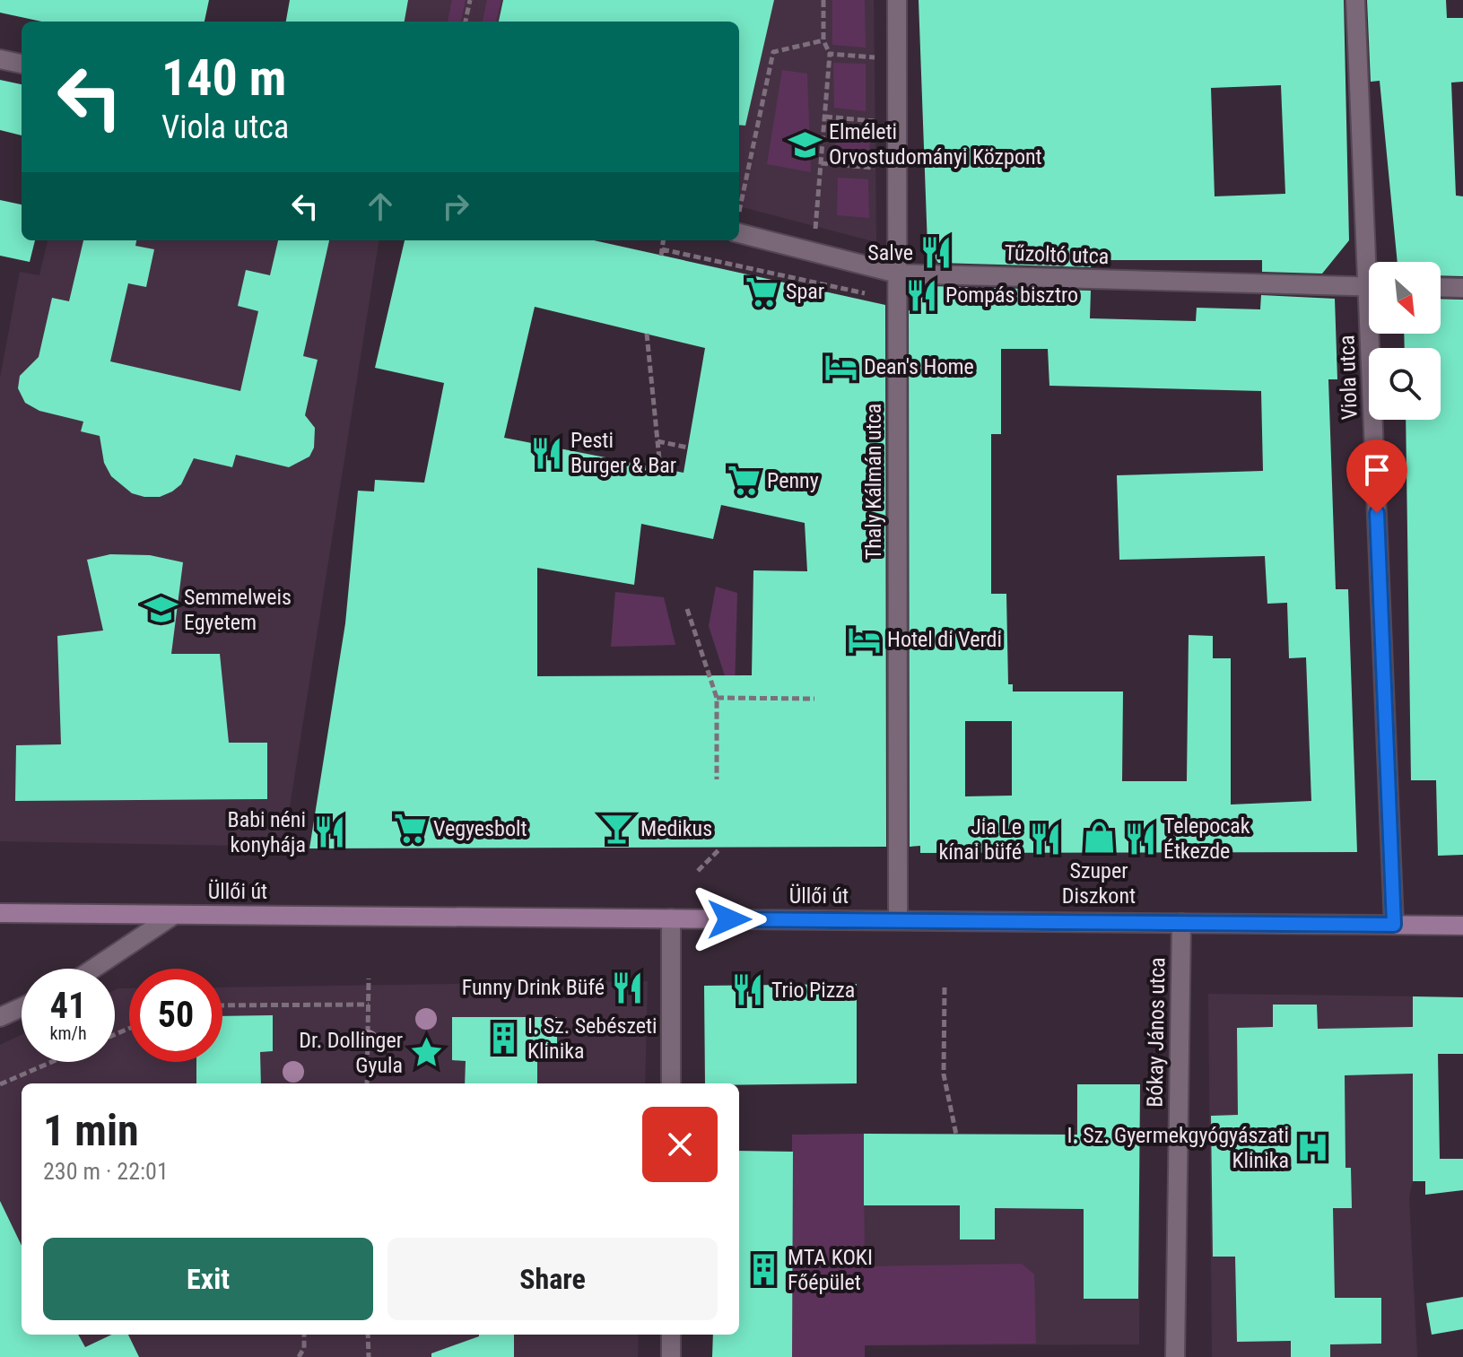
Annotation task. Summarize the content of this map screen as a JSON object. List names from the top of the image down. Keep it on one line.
{"streets":{"main road":["Üllői út"],"street":["Tűzoltó utca","Viola utca","Thaly Kálmán utca","Bókay János utca"]},"crossings":[["Tűzoltó utca","Thaly Kálmán utca"],["Viola utca","Üllői út"],["Thaly Kálmán utca","Üllői út"],["Üllői út","Bókay János utca"]],"places":{"school or university":["Elméleti Orvostudományi Központ","Semmelweis Egyetem"],"restaurant":["Salve","Pompás bisztro","Pesti Burger & Bar","Babi néni konyhája","Telepocak Étkezde","Jia Le kínai büfé","Funny Drink Büfé","Trio Pizza"],"supermarket":["Spar","Penny","Vegyesbolt"],"hotel":["Dean's Home","Hotel di Verdi"],"bar":["Medikus"],"shop":["Szuper Diszkont"],"building":["I. Sz. Sebészeti Klinika","MTA KOKI Főépület"],"place":["Dr. Dollinger Gyula"],"hospital":["I. Sz. Gyermekgyógyászati Klinika"]},"north":"bottom right","page":{"turn":["140 m","Viola utca"],"speed":"41 km/h","limit":"50","heading":["1 min","230 m · 22:01"],"buttons":["Exit","Share"]}}
